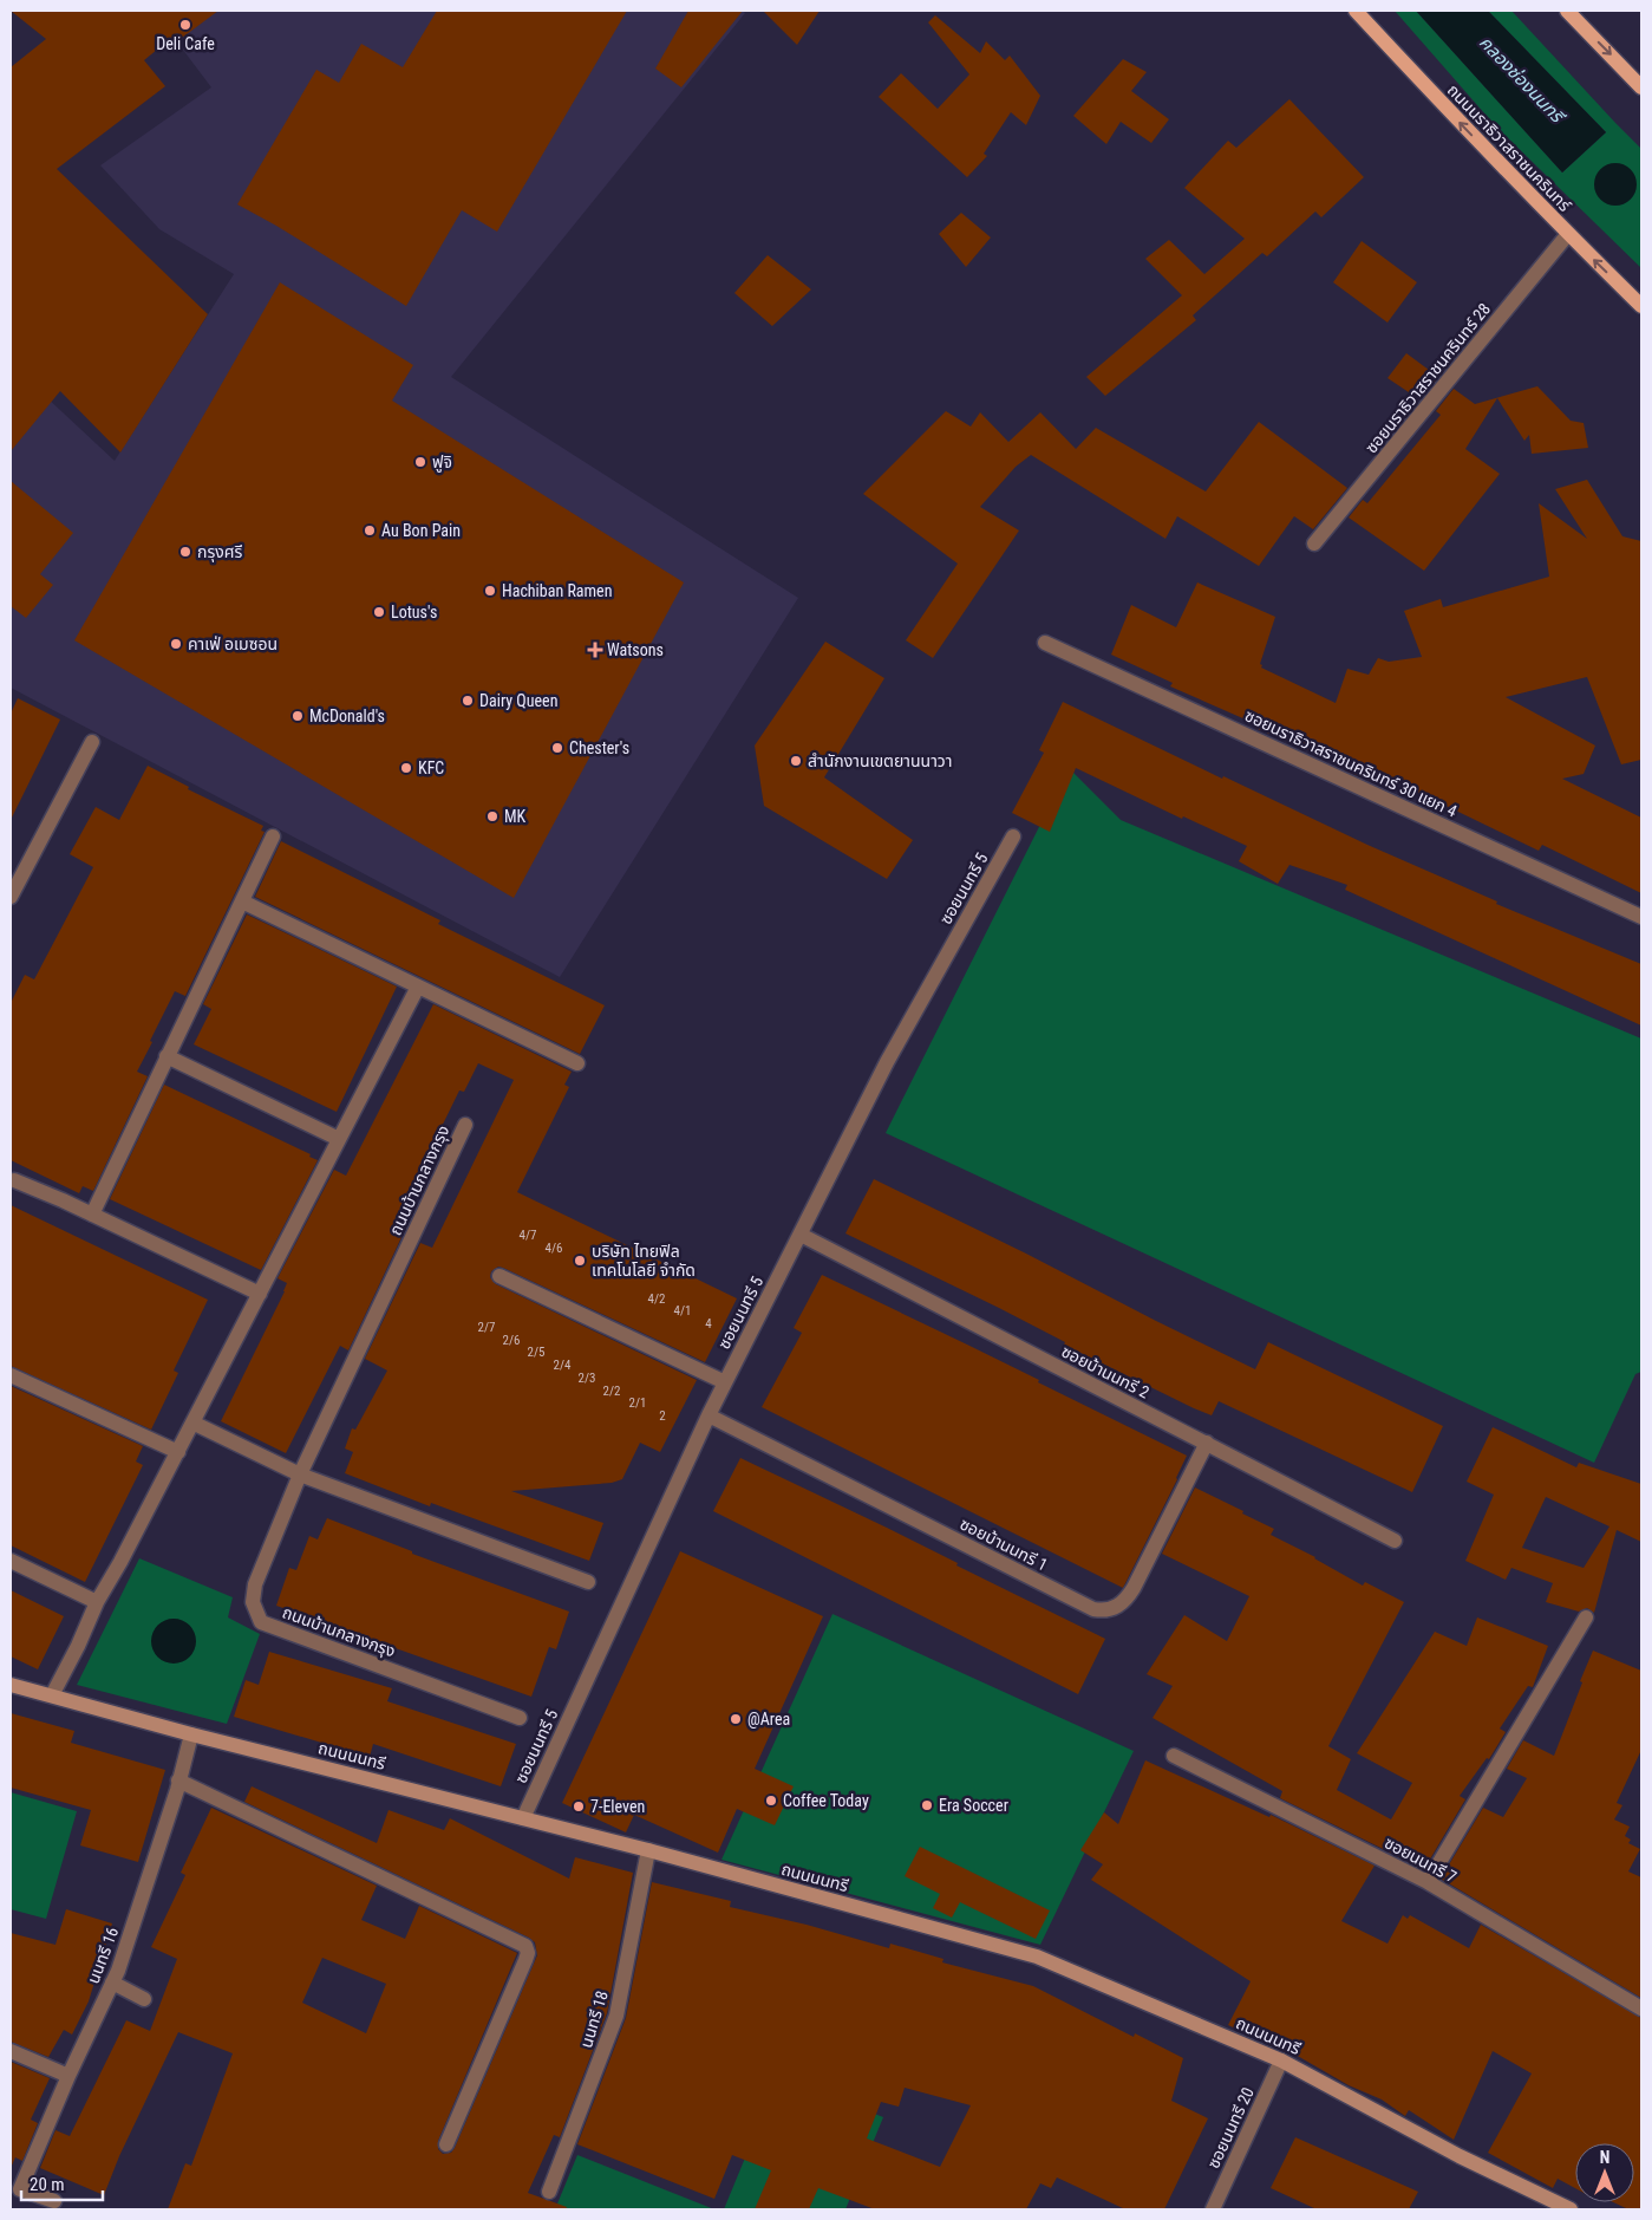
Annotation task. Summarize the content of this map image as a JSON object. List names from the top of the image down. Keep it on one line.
{"streets":{"main road":["ถนนนราธิวาสราชนครินทร์"],"street":["ซอยนราธิวาสราชนครินทร์ 28","ซอยนราธิวาสราชนครินทร์ 30 แยก 4","ซอยนนทรี 5","ถนนบ้านกลางกรุง","ซอยบ้านนทรี 2","ซอยบ้านนทรี 1","ถนนนนทรี","ซอยนนทรี 7","นนทรี 16","นนทรี 18","ซอยนนทรี 20"]},"crossings":[["ถนนนราธิวาสราชนครินทร์","ซอยนราธิวาสราชนครินทร์ 28"],["ซอยนนทรี 5","ซอยบ้านนทรี 2"],["ซอยนนทรี 5","ซอยบ้านนทรี 1"],["ซอยนนทรี 5","ถนนนนทรี"],["ซอยบ้านนทรี 2","ซอยบ้านนทรี 1"],["ถนนนนทรี","นนทรี 16"],["ถนนนนทรี","นนทรี 18"],["ถนนนนทรี","ซอยนนทรี 20"]],"one_way":["ถนนนราธิวาสราชนครินทร์"],"water":["คลองช่องนนทรี"],"places":{"other":["Deli Cafe","ฟูจิ","Au Bon Pain","กรุงศรี","Hachiban Ramen","Lotus's","คาเฟ่ อเมซอน","Dairy Queen","McDonald's","Chester's","สำนักงานเขตยานนาวา","KFC","MK","บริษัท ไทยฟิล เทคโนโลยี จำกัด","@Area","Coffee Today","Era Soccer","7-Eleven"],"health":["Watsons"]},"house_numbers":["4/7","4/6","4/2","4/1","4","2/7","2/6","2/5","2/4","2/3","2/2","2/1","2"],"scale_bar":"20 m","north":"top"}
